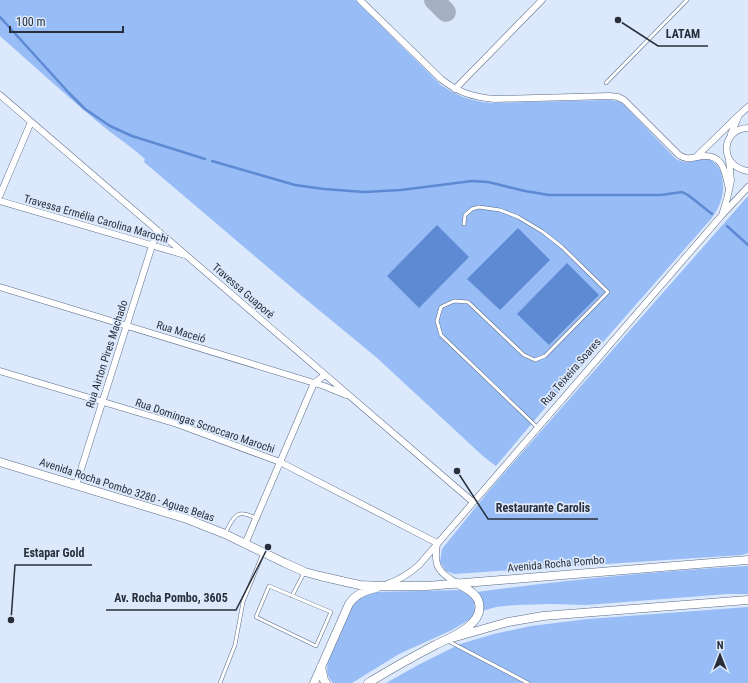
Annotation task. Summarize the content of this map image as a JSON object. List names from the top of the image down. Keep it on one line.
{"streets":{"main road":["Rua Teixeira Soares","Avenida Rocha Pombo 3280 - Aguas Belas","Avenida Rocha Pombo"],"street":["Travessa Ermélia Carolina Marochi","Travessa Guaporé","Rua Maceió","Rua Airton Pires Machado","Rua Domingas Scroccaro Marochi"]},"crossings":[["Travessa Ermélia Carolina Marochi","Travessa Guaporé"],["Travessa Ermélia Carolina Marochi","Rua Airton Pires Machado"],["Travessa Guaporé","Rua Maceió"],["Travessa Guaporé","Rua Airton Pires Machado"],["Travessa Guaporé","Rua Teixeira Soares"],["Rua Maceió","Rua Airton Pires Machado"],["Rua Airton Pires Machado","Rua Domingas Scroccaro Marochi"],["Rua Airton Pires Machado","Avenida Rocha Pombo 3280 - Aguas Belas"],["Rua Teixeira Soares","Rua Domingas Scroccaro Marochi"],["Rua Teixeira Soares","Avenida Rocha Pombo 3280 - Aguas Belas"],["Rua Teixeira Soares","Avenida Rocha Pombo"],["Avenida Rocha Pombo 3280 - Aguas Belas","Avenida Rocha Pombo"]],"places":["LATAM","Restaurante Carolis","Av. Rocha Pombo, 3605","Estapar Gold"],"scale_bar":"100 m","north":"top"}
